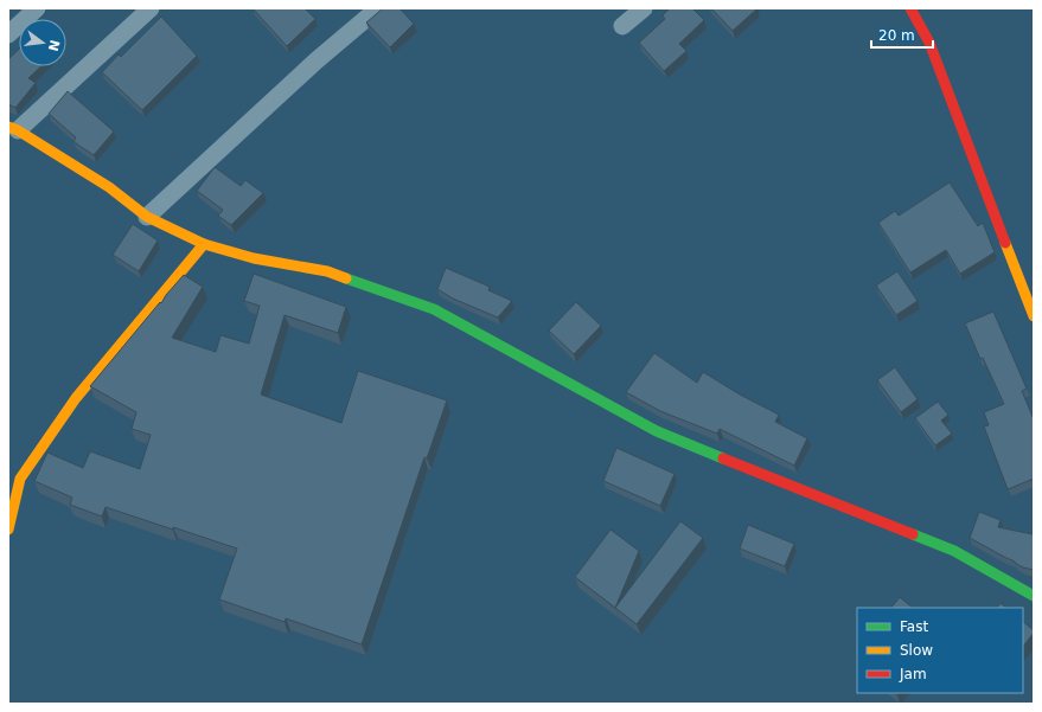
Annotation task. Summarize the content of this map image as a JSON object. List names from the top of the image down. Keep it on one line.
{"legend":["Fast","Slow","Jam"],"scale_bar":"20 m","north":"right"}
